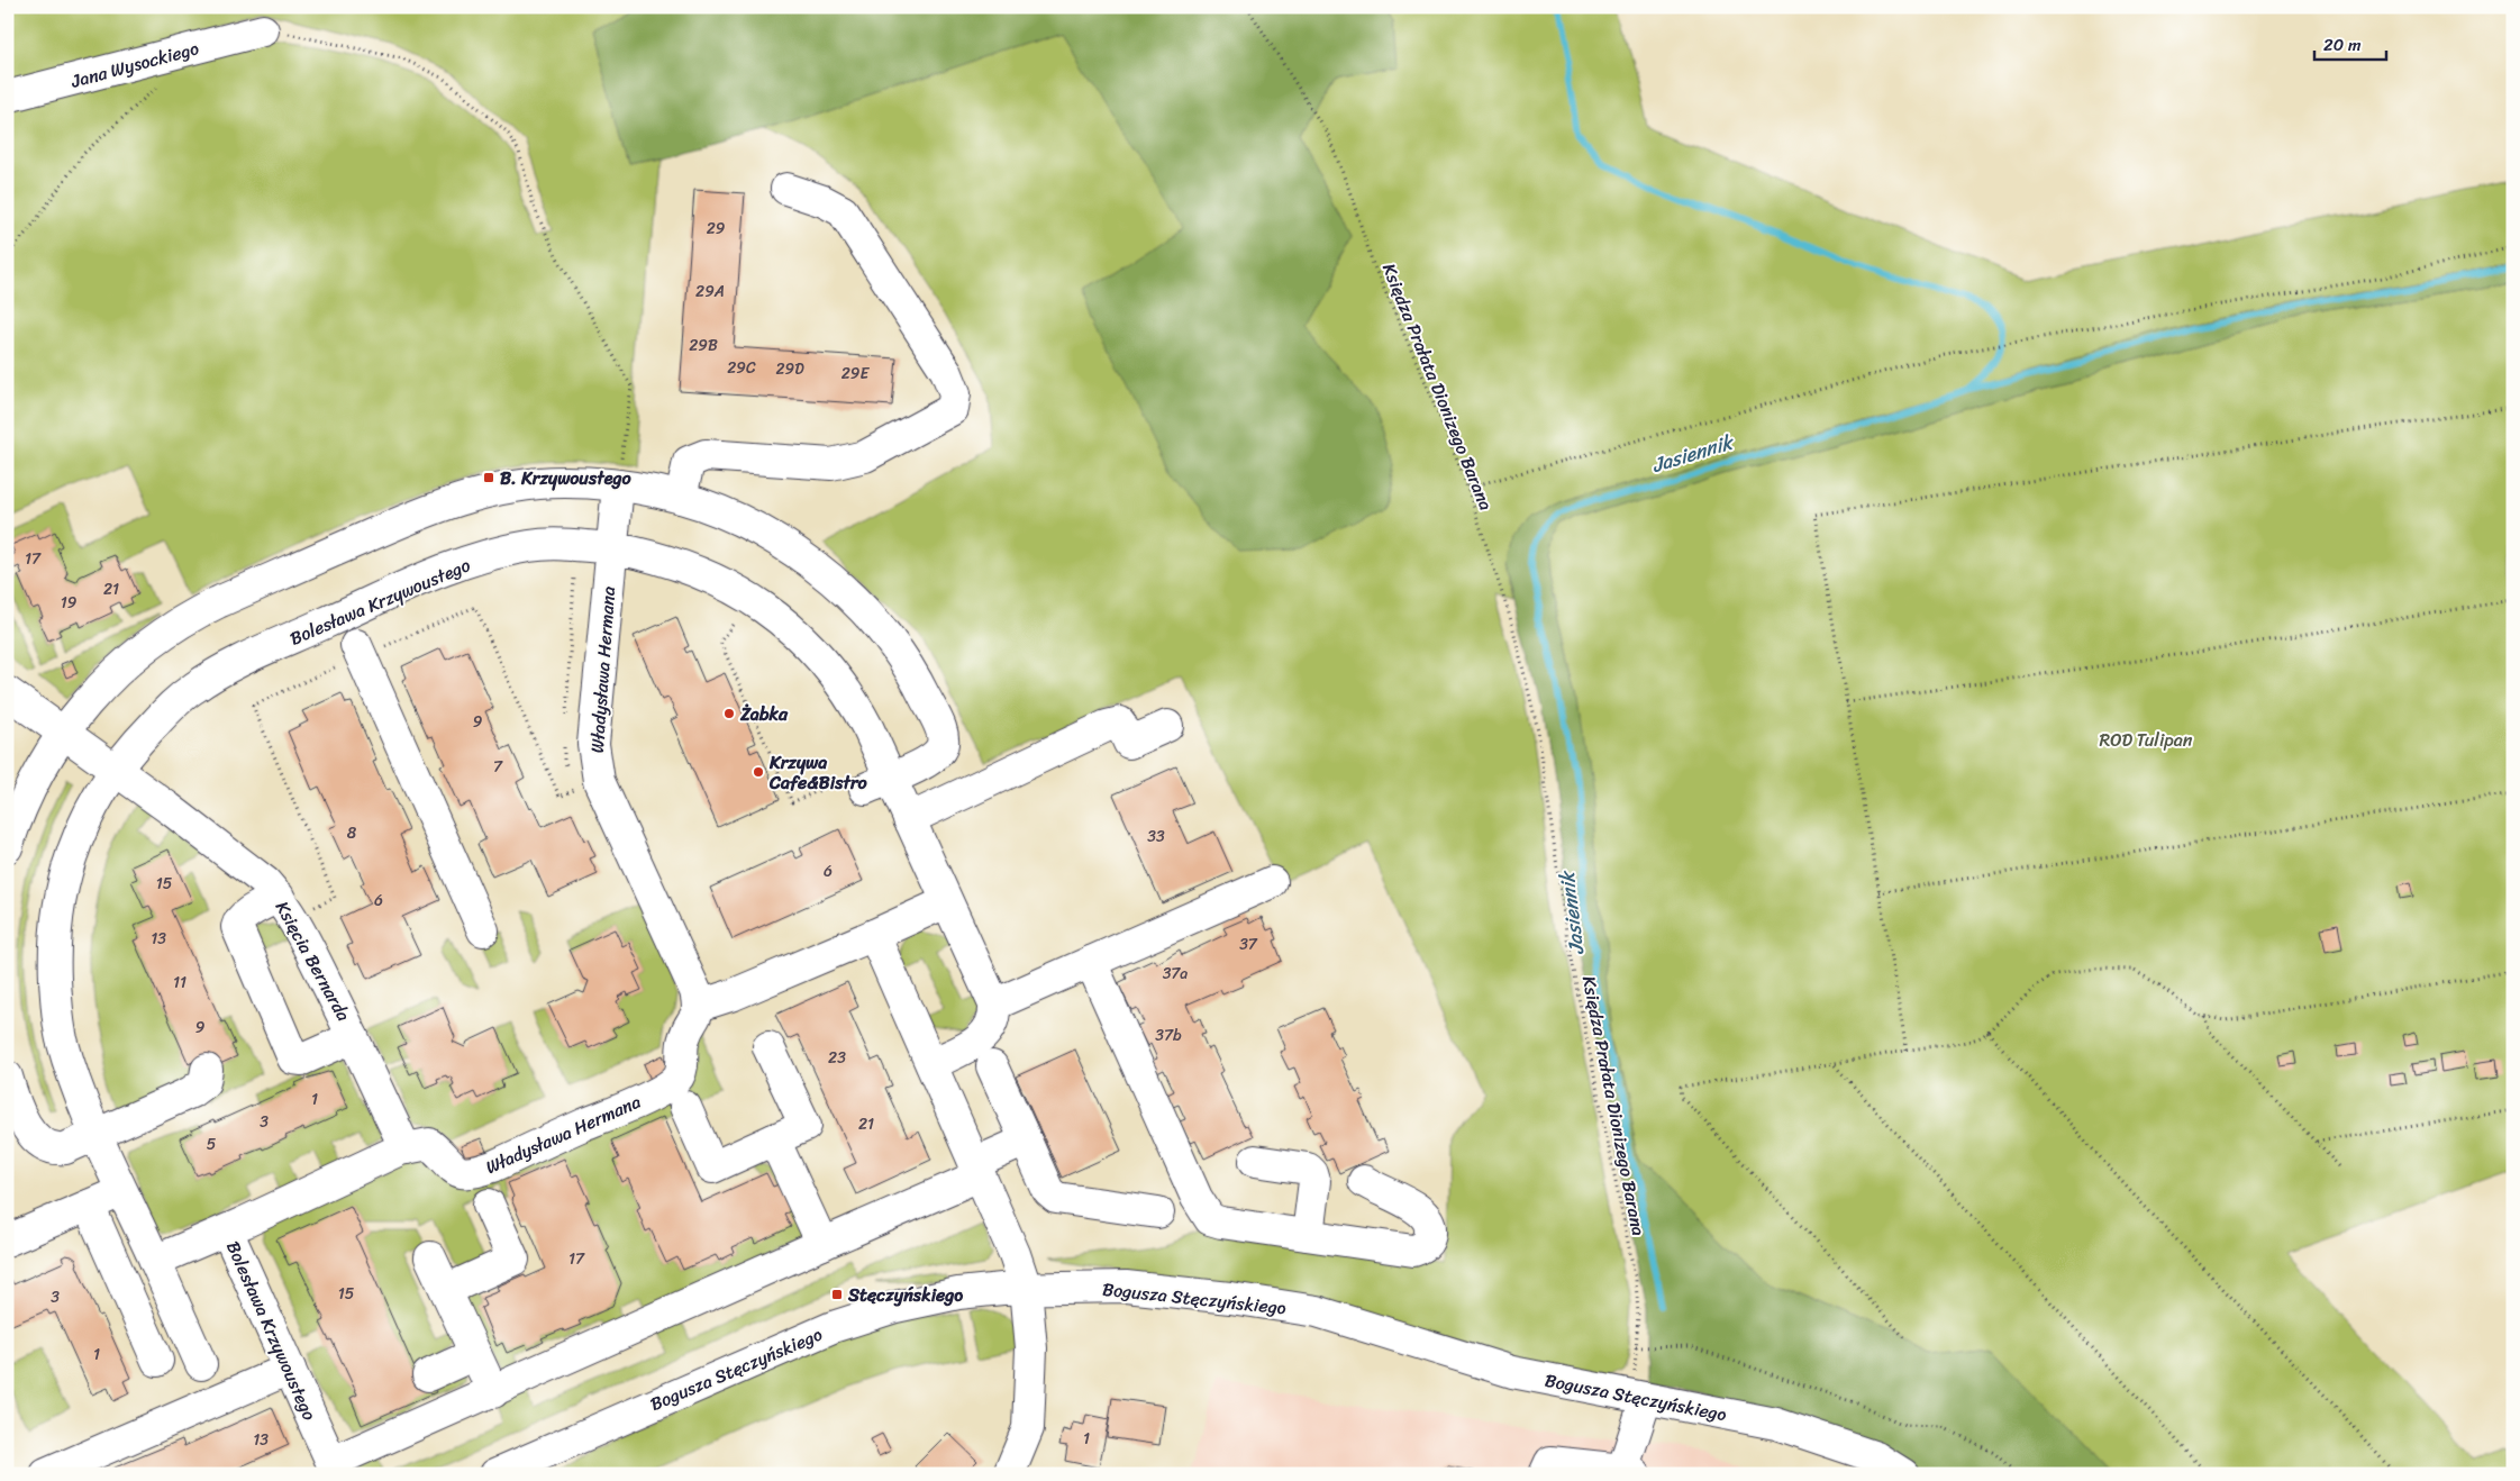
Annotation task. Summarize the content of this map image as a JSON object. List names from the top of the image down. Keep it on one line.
{"streets":{"street":["Jana Wysockiego","Bolesława Krzywoustego","Władysława Hermana","Księcia Bernarda","Bogusza Stęczyńskiego"],"path":["Księdza Prałata Dionizego Barana"]},"crossings":[["Księdza Prałata Dionizego Barana","Bogusza Stęczyńskiego"],["Bolesława Krzywoustego","Władysława Hermana"],["Bolesława Krzywoustego","Księcia Bernarda"],["Władysława Hermana","Księcia Bernarda"]],"water":["Jasiennik"],"parks":["ROD Tulipan"],"places":{"transit":["B. Krzywoustego","Stęczyńskiego"],"other":["Żabka","Krzywa Cafe&Bistro"]},"house_numbers":["29","29A","29B","29C","29D","29E","17","21","19","9","7","8","33","6","15","6","13","37","37a","11","9","37b","23","1","3","21","5","17","15","3","1","1","13"],"scale_bar":"20 m"}
